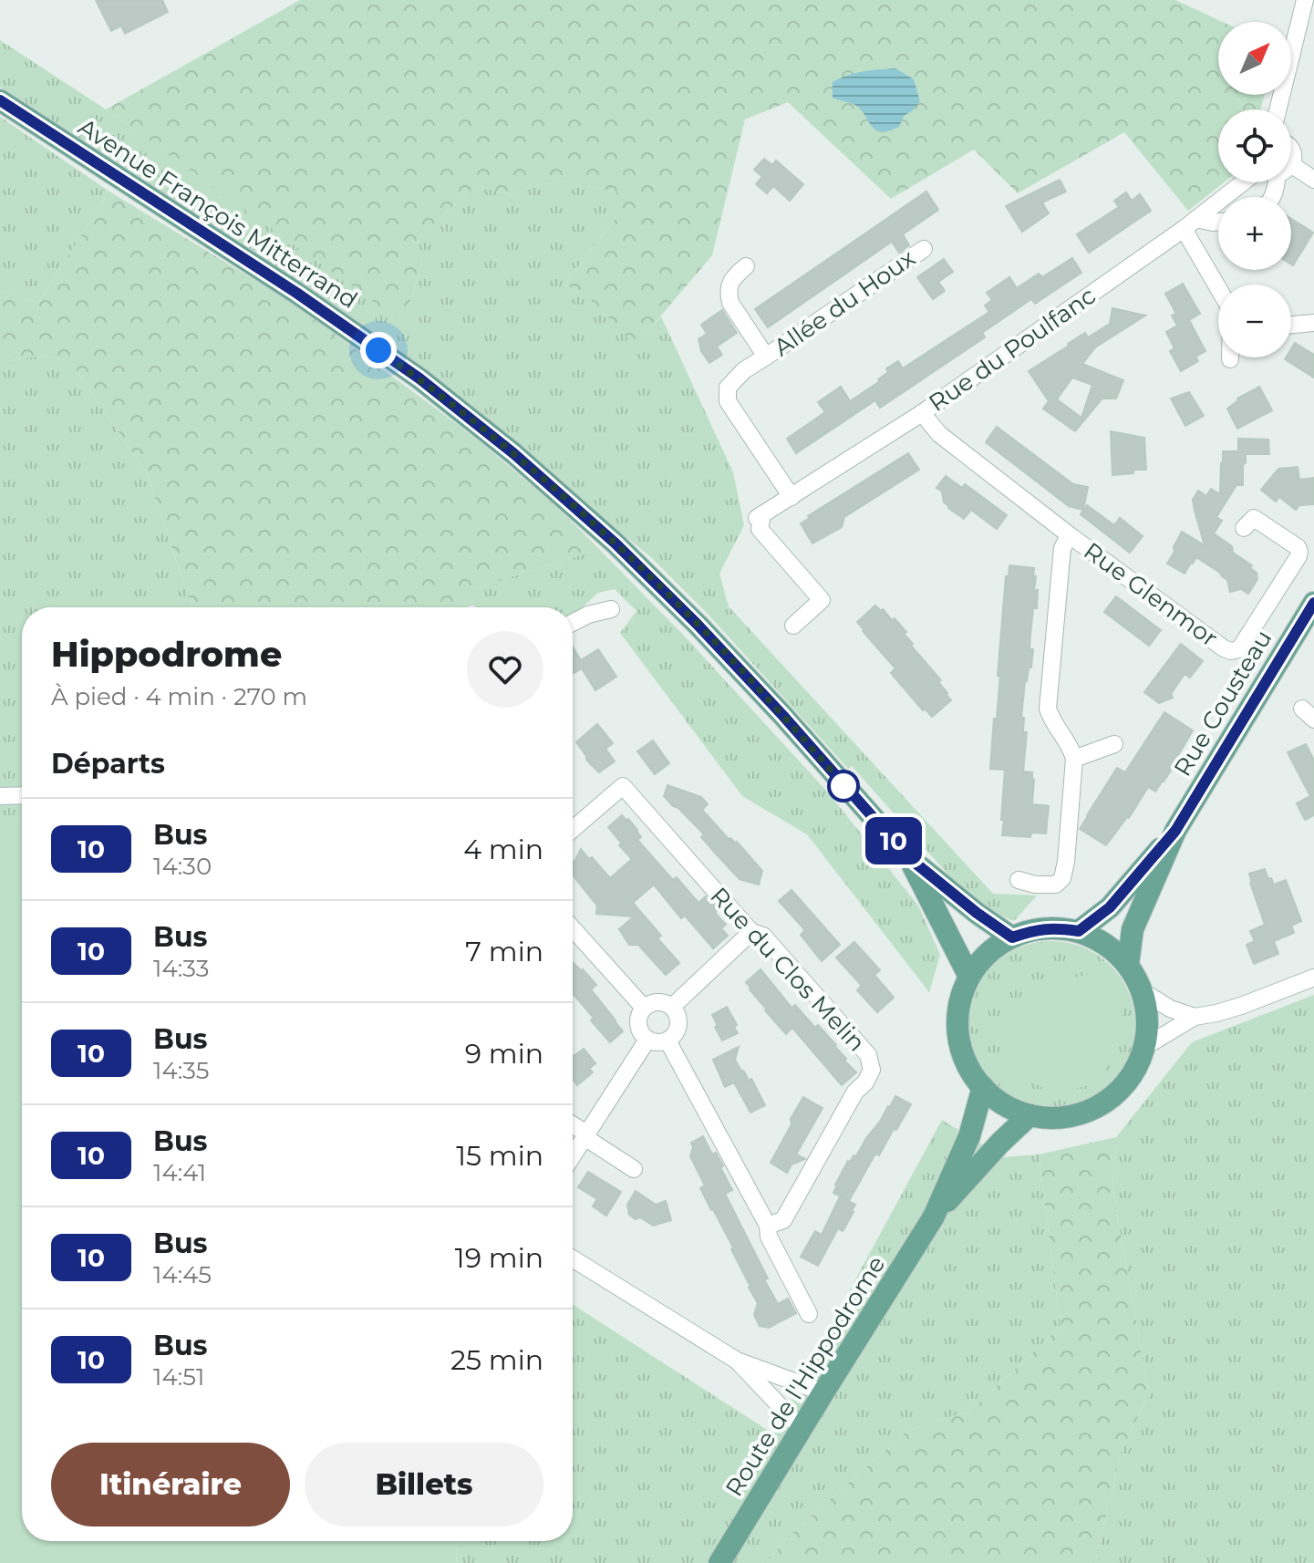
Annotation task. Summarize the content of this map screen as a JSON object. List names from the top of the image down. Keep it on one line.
{"streets":{"main road":["Avenue François Mitterrand","Rue Cousteau","Route de l'Hippodrome"],"street":["Allée du Houx","Rue du Poulfanc","Rue Glenmor","Rue du Clos Melin"]},"crossings":[["Avenue François Mitterrand","Rue Cousteau"],["Avenue François Mitterrand","Route de l'Hippodrome"],["Allée du Houx","Rue du Poulfanc"],["Rue du Poulfanc","Rue Glenmor"],["Rue Cousteau","Route de l'Hippodrome"]],"lines":["bus line 10"],"north":"top right","page":{"on_map":"10","map_buttons":["+","−"],"heading":[["Hippodrome","À pied · 4 min · 270 m"],"Départs"],"list":[{"mark":"10","name":"Bus","note":"14:30","value":"4 min"},{"mark":"10","name":"Bus","note":"14:33","value":"7 min"},{"mark":"10","name":"Bus","note":"14:35","value":"9 min"},{"mark":"10","name":"Bus","note":"14:41","value":"15 min"},{"mark":"10","name":"Bus","note":"14:45","value":"19 min"},{"mark":"10","name":"Bus","note":"14:51","value":"25 min"}],"buttons":["Itinéraire","Billets"]}}
